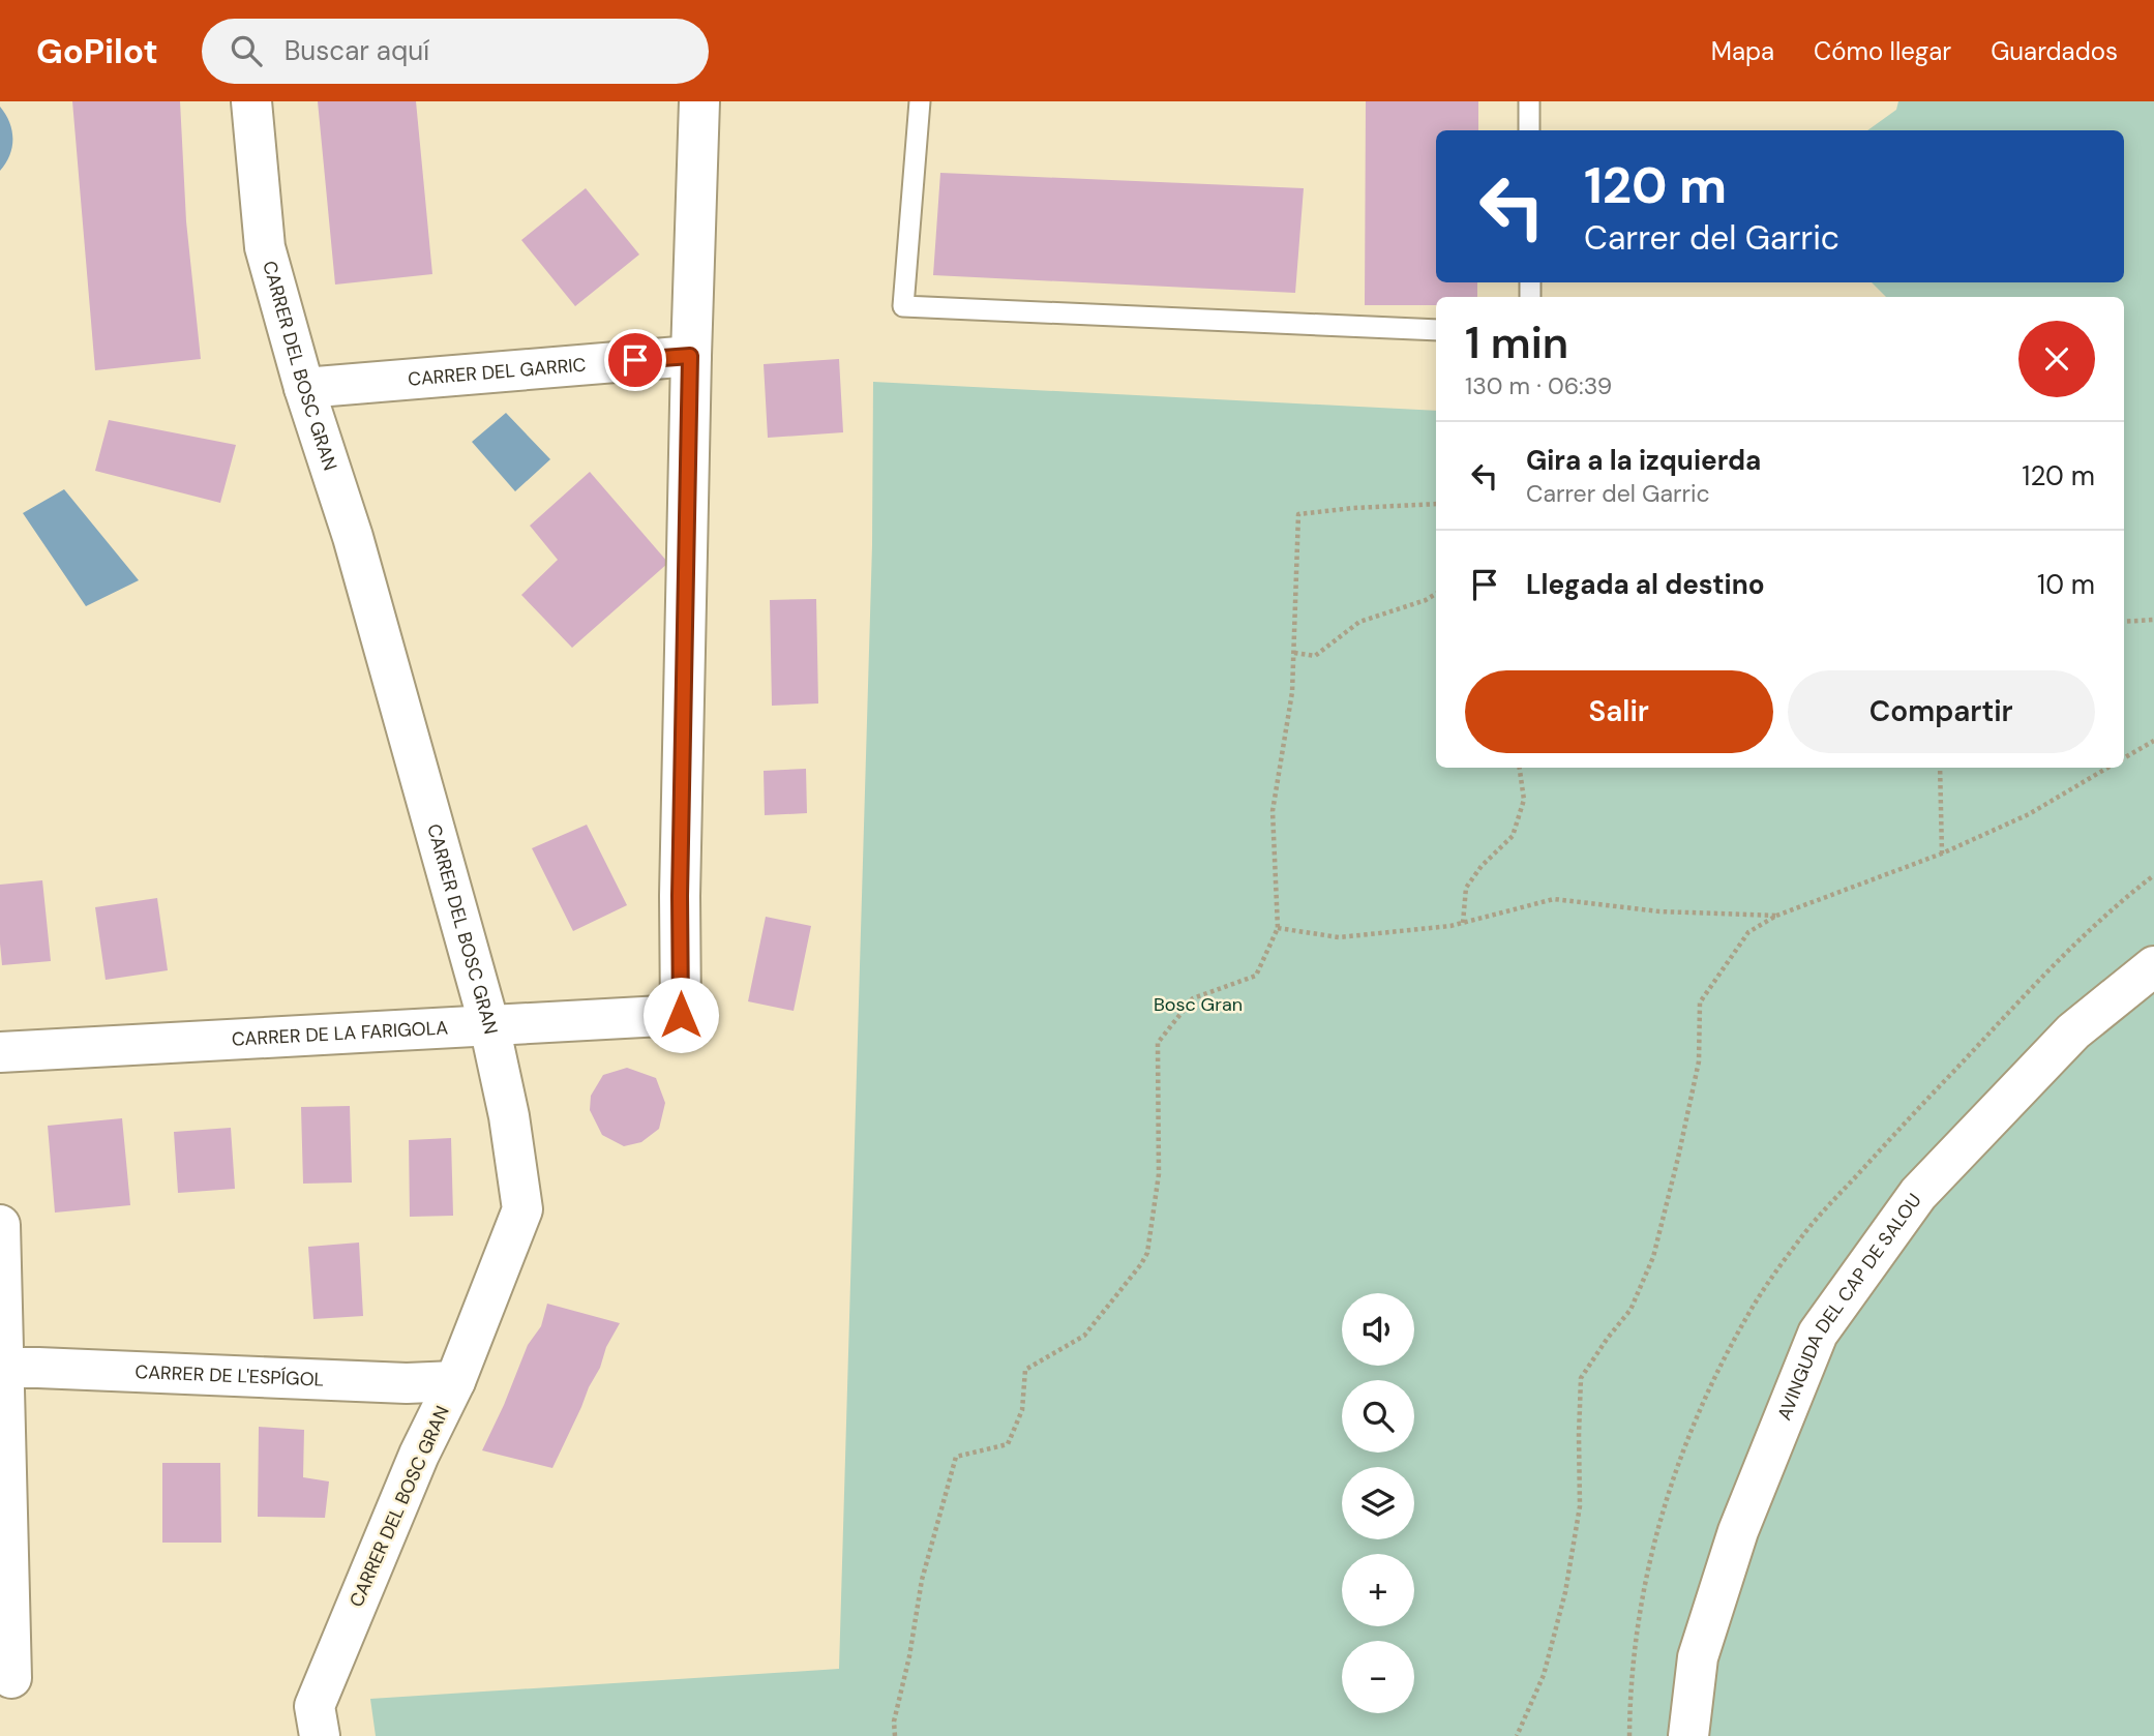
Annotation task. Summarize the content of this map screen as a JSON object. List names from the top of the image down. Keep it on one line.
{"streets":{"street":["CARRER DEL BOSC GRAN","CARRER DEL GARRIC","CARRER DE LA FARIGOLA","AVINGUDA DEL CAP DE SALOU","CARRER DE L'ESPÍGOL"]},"crossings":[["CARRER DEL BOSC GRAN","CARRER DEL GARRIC"],["CARRER DEL BOSC GRAN","CARRER DE LA FARIGOLA"],["CARRER DEL BOSC GRAN","CARRER DE L'ESPÍGOL"],["CARRER DEL GARRIC","CARRER DE LA FARIGOLA"]],"parks":["Bosc Gran"],"page":{"header":"GoPilot","search":"Buscar aquí","nav":["Mapa","Cómo llegar","Guardados"],"turn":["120 m","Carrer del Garric"],"heading":["1 min","130 m · 06:39"],"list":[{"name":"Gira a la izquierda","note":"Carrer del Garric","value":"120 m"},{"name":"Llegada al destino","value":"10 m"}],"buttons":["Salir","Compartir"],"map_buttons":["+","−"]}}
